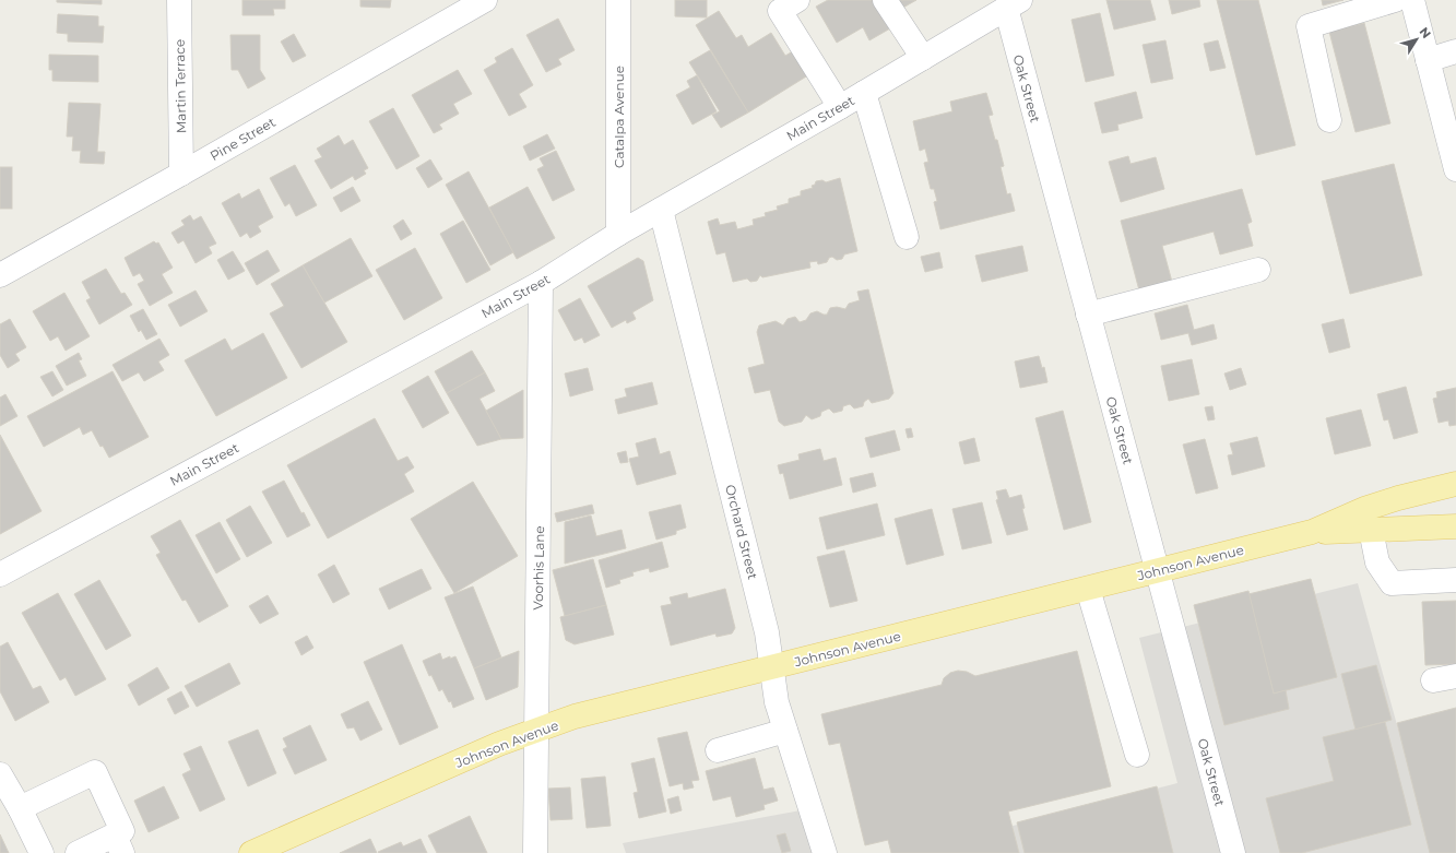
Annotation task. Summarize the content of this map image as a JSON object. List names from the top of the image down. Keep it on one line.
{"streets":{"main road":["Johnson Avenue"],"street":["Martin Terrace","Oak Street","Catalpa Avenue","Main Street","Pine Street","Orchard Street","Voorhis Lane"]},"crossings":[["Martin Terrace","Pine Street"],["Oak Street","Main Street"],["Oak Street","Johnson Avenue"],["Catalpa Avenue","Main Street"],["Main Street","Orchard Street"],["Main Street","Voorhis Lane"],["Orchard Street","Johnson Avenue"],["Johnson Avenue","Voorhis Lane"]],"north":"top right"}
